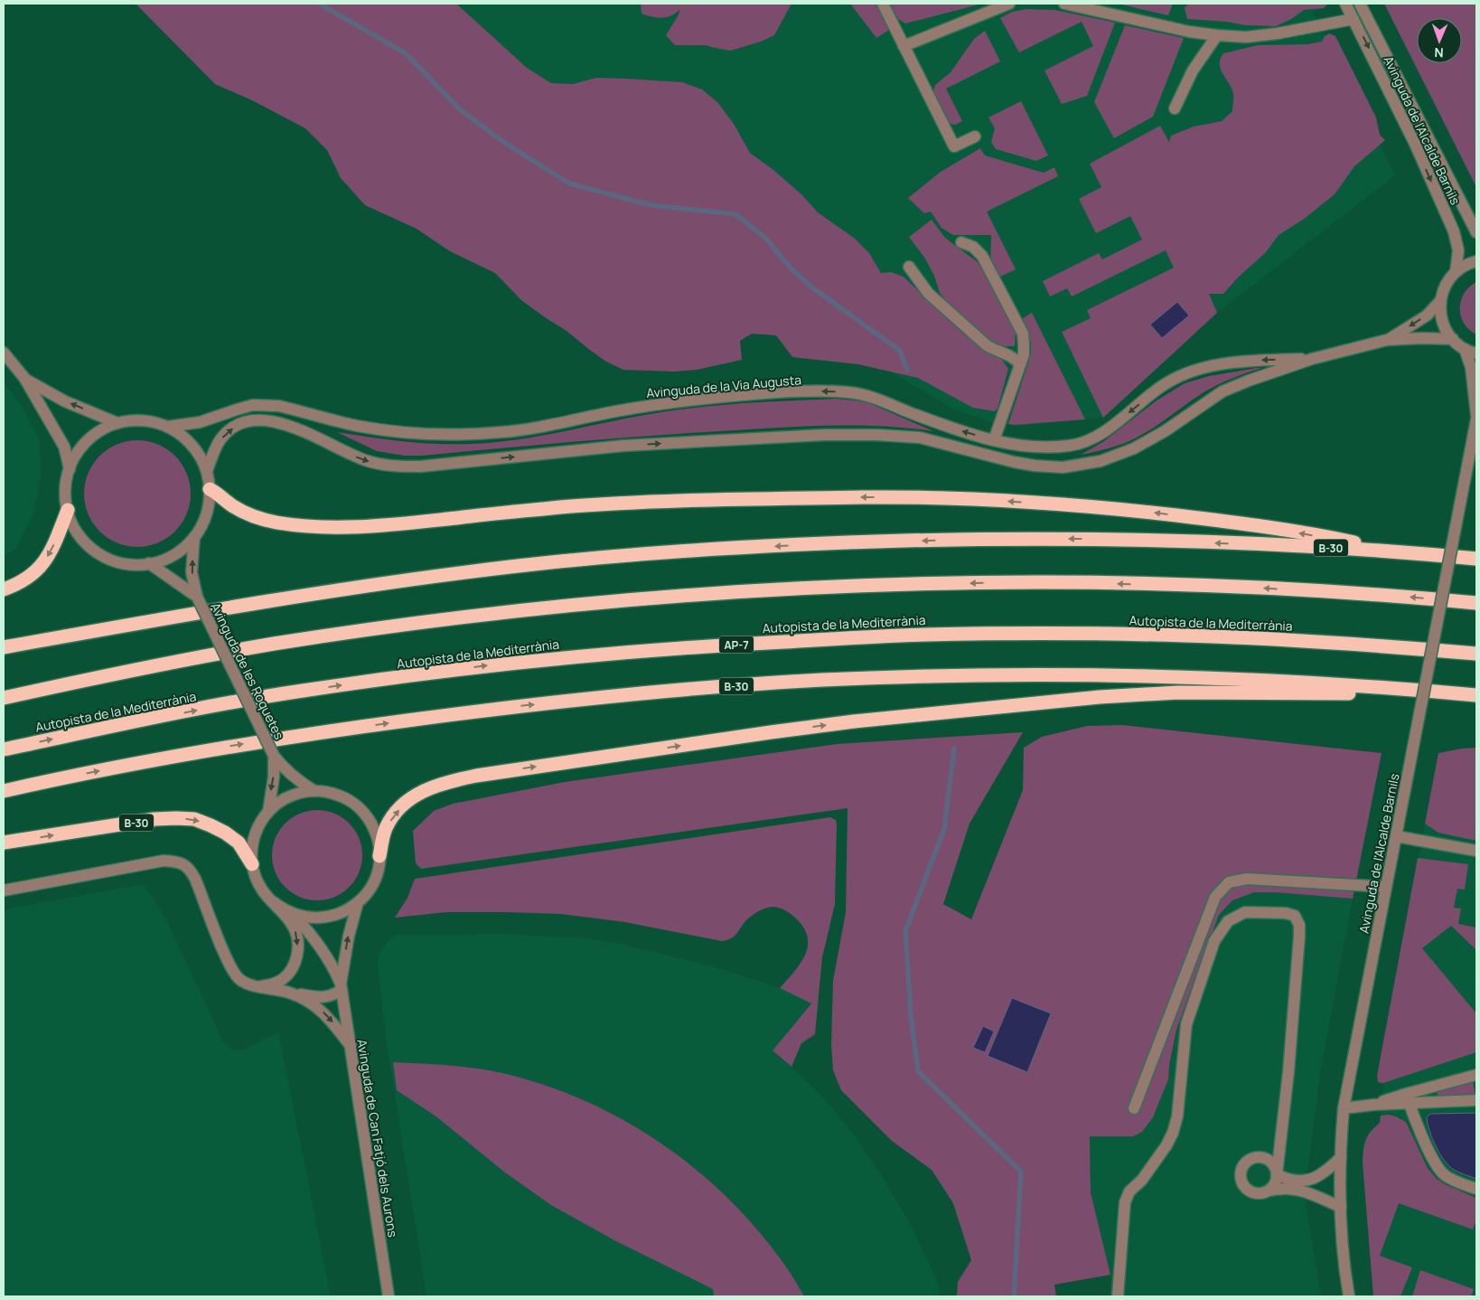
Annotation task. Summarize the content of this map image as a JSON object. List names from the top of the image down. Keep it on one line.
{"streets":{"highway":["B-30","Autopista de la Mediterrània","AP-7"],"street":["Avinguda de l'Alcalde Barnils","Avinguda de la Via Augusta","Avinguda de les Roquetes","Avinguda de Can Fatjó dels Aurons"]},"crossings":[["Avinguda de la Via Augusta","Avinguda de les Roquetes"],["B-30","Avinguda de les Roquetes"],["B-30","Avinguda de Can Fatjó dels Aurons"],["Avinguda de les Roquetes","Avinguda de Can Fatjó dels Aurons"]],"north":"bottom"}
